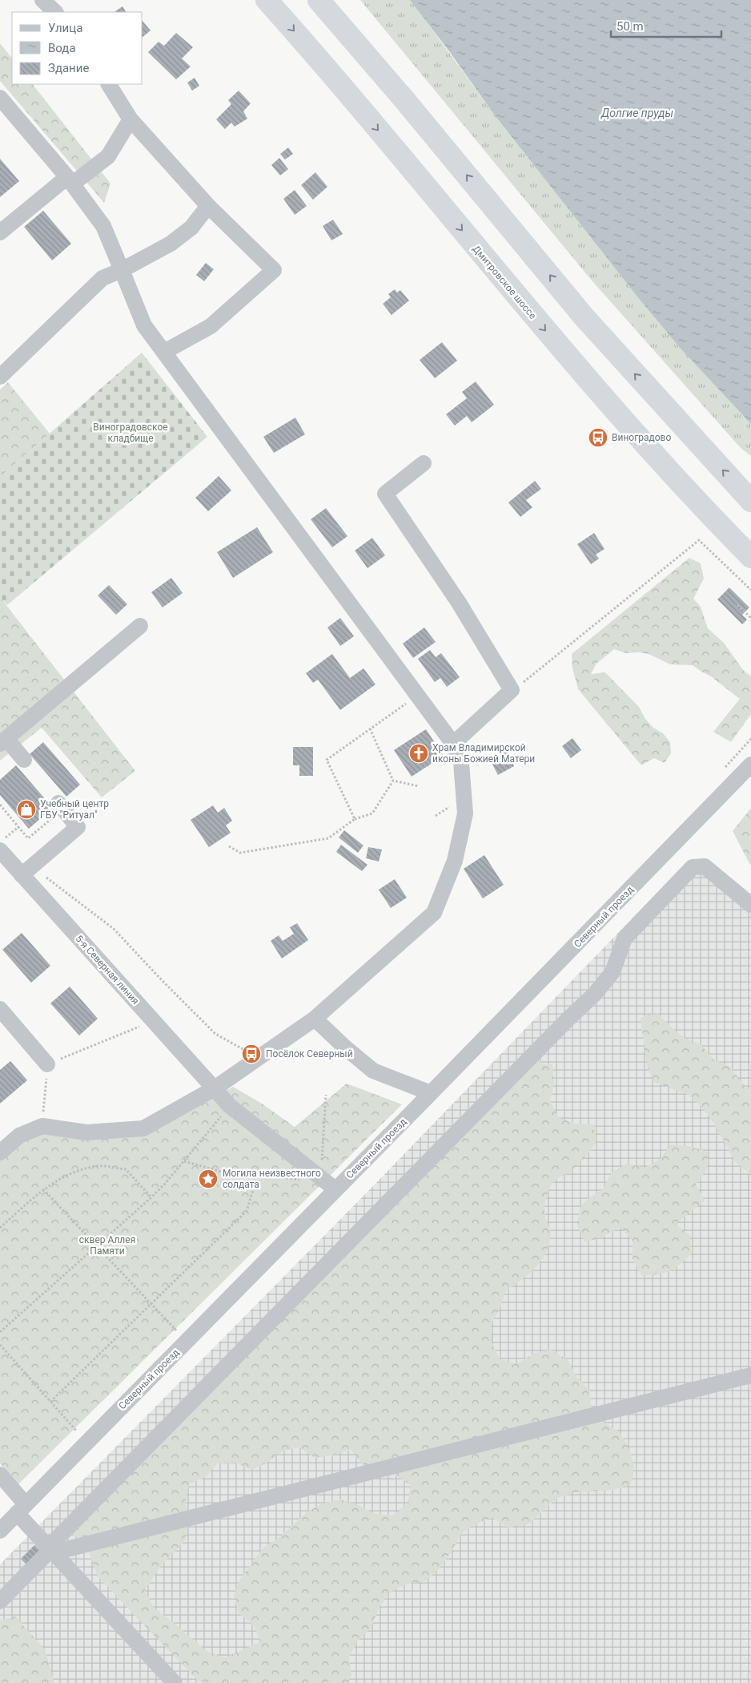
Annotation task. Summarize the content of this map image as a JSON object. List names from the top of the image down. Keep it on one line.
{"streets":{"highway":["Дмитровское шоссе"],"street":["Северный проезд","5-я Северная линия"]},"crossings":[["Северный проезд","5-я Северная линия"]],"water":["Долгие пруды"],"parks":["Виноградовское кладбище","сквер Аллея Памяти"],"places":{"bus stop":["Виноградово","Посёлок Северный"],"church":["Храм Владимирской иконы Божией Матери"],"shop":["Учебный центр ГБУ \"Ритуал\""],"place":["Могила неизвестного солдата"]},"legend":["Улица","Вода","Здание"],"scale_bar":"50 m"}
